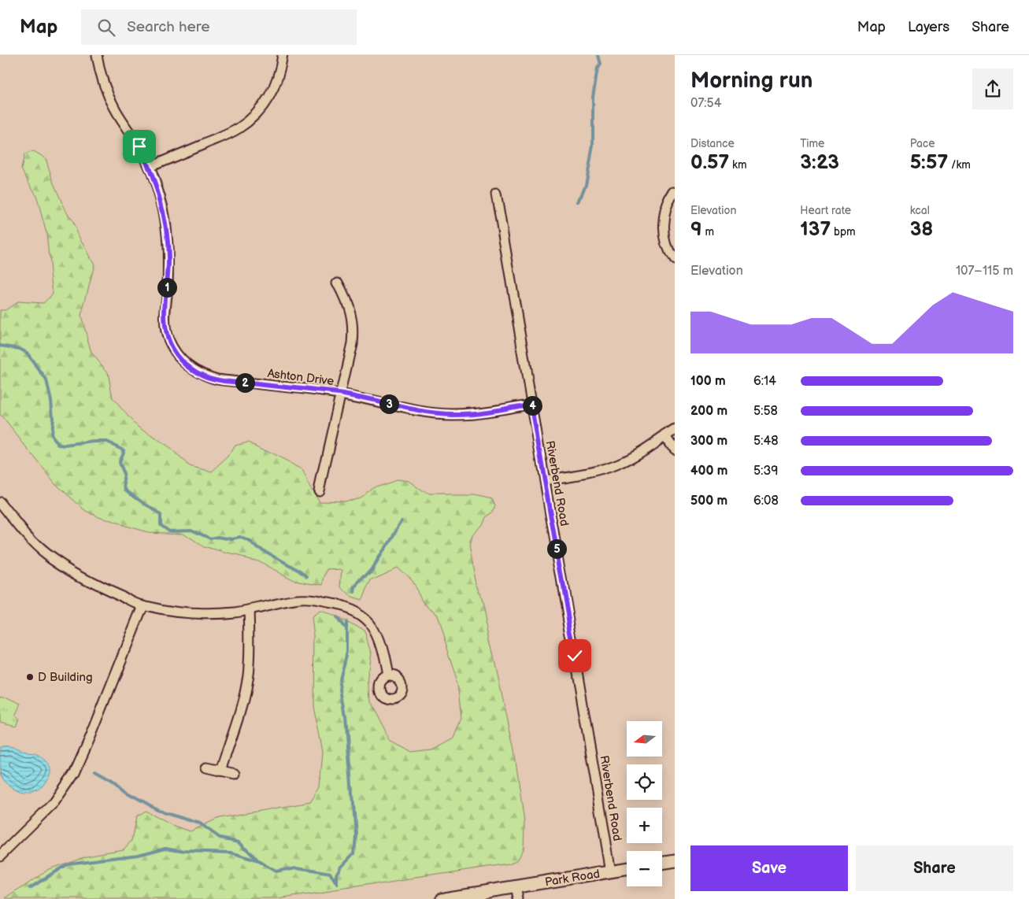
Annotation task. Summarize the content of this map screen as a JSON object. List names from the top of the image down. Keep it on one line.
{"streets":{"main road":["Park Road"],"street":["Ashton Drive","Riverbend Road"]},"crossings":[["Ashton Drive","Riverbend Road"],["Riverbend Road","Park Road"]],"places":["D Building"],"north":"left","page":{"header":"Map","search":"Search here","nav":["Map","Layers","Share"],"heading":["Morning run","07:54"],"stats":[["Distance","0.57 km"],["Time","3:23"],["Pace","5:57 /km"],["Elevation","9 m"],["Heart rate","137 bpm"],["kcal","38"]],"chart":["Elevation","107–115 m"],"pins":["1","2","3","4","5"],"list":[{"name":"100 m","note":"6:14"},{"name":"200 m","note":"5:58"},{"name":"300 m","note":"5:48"},{"name":"400 m","note":"5:39"},{"name":"500 m","note":"6:08"}],"map_buttons":["+","−"],"buttons":["Save","Share"]}}
